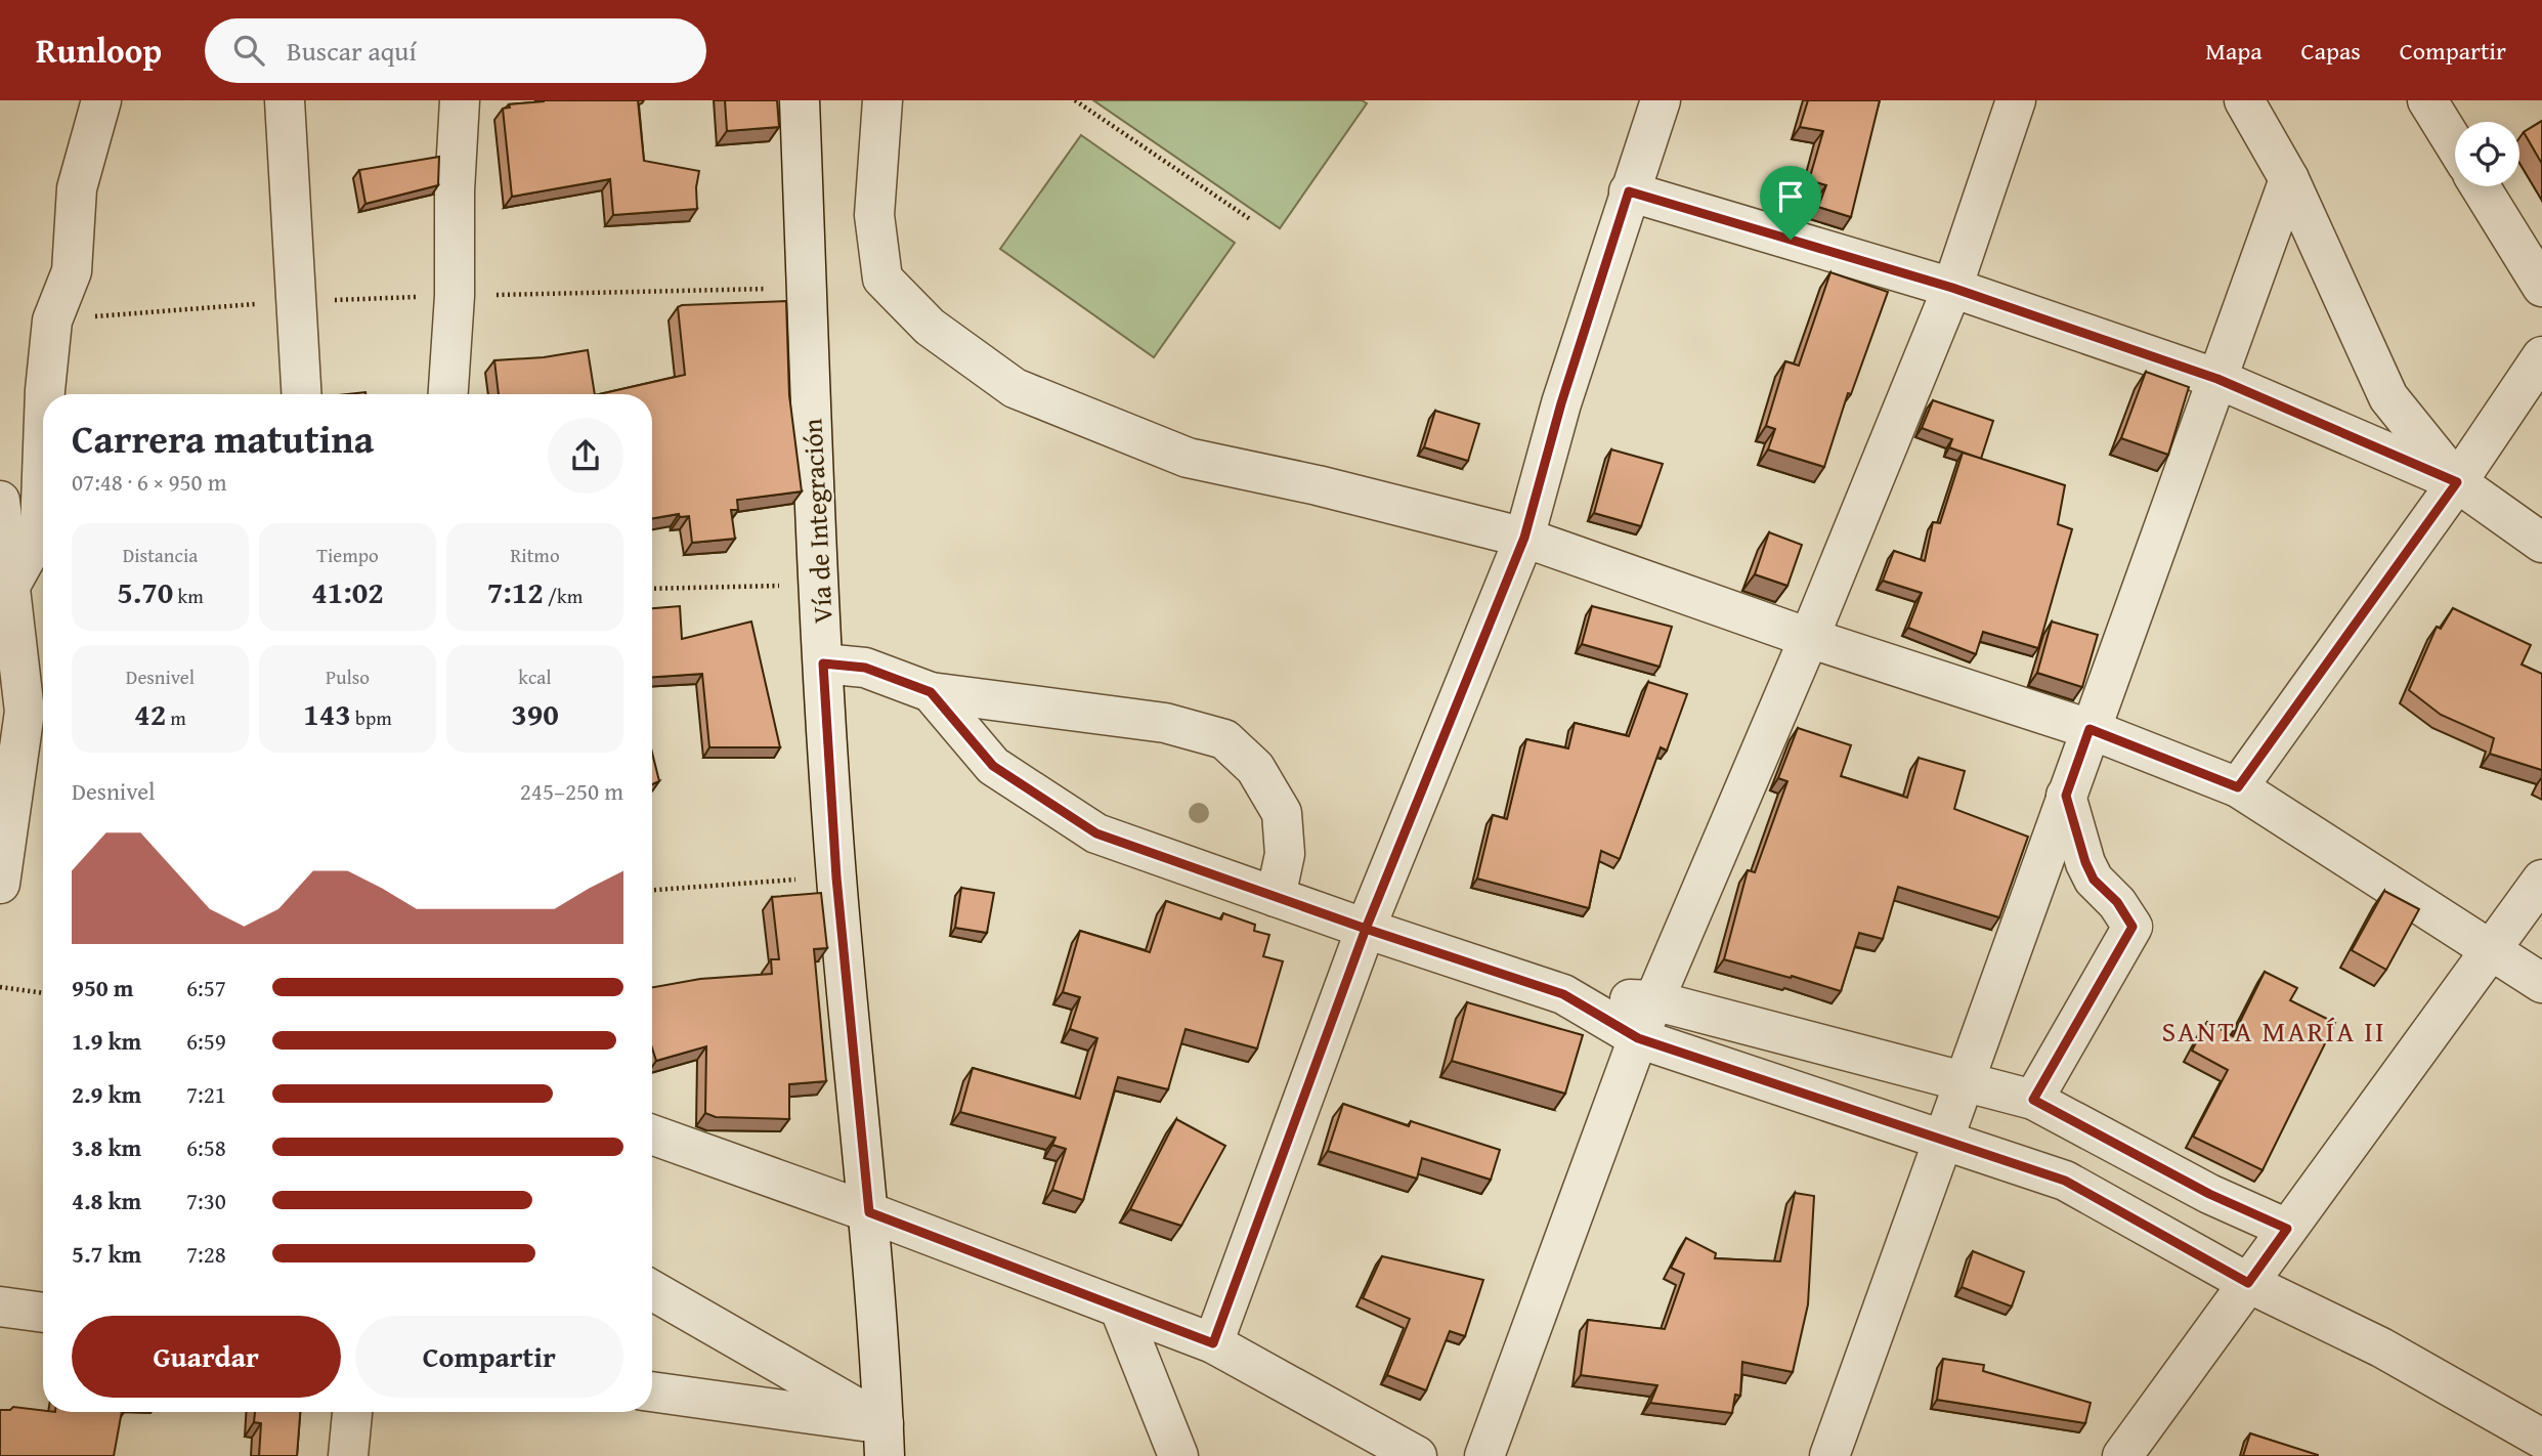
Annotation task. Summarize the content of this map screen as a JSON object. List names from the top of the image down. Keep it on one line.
{"streets":{"street":["Vía de Integración"]},"districts":["SANTA MARÍA II"],"page":{"header":"Runloop","search":"Buscar aquí","nav":["Mapa","Capas","Compartir"],"heading":["Carrera matutina","07:48 · 6 × 950 m"],"stats":[["Distancia","5.70 km"],["Tiempo","41:02"],["Ritmo","7:12 /km"],["Desnivel","42 m"],["Pulso","143 bpm"],["kcal","390"]],"chart":["Desnivel","245–250 m"],"list":[{"name":"950 m","note":"6:57"},{"name":"1.9 km","note":"6:59"},{"name":"2.9 km","note":"7:21"},{"name":"3.8 km","note":"6:58"},{"name":"4.8 km","note":"7:30"},{"name":"5.7 km","note":"7:28"}],"buttons":["Guardar","Compartir"]}}
